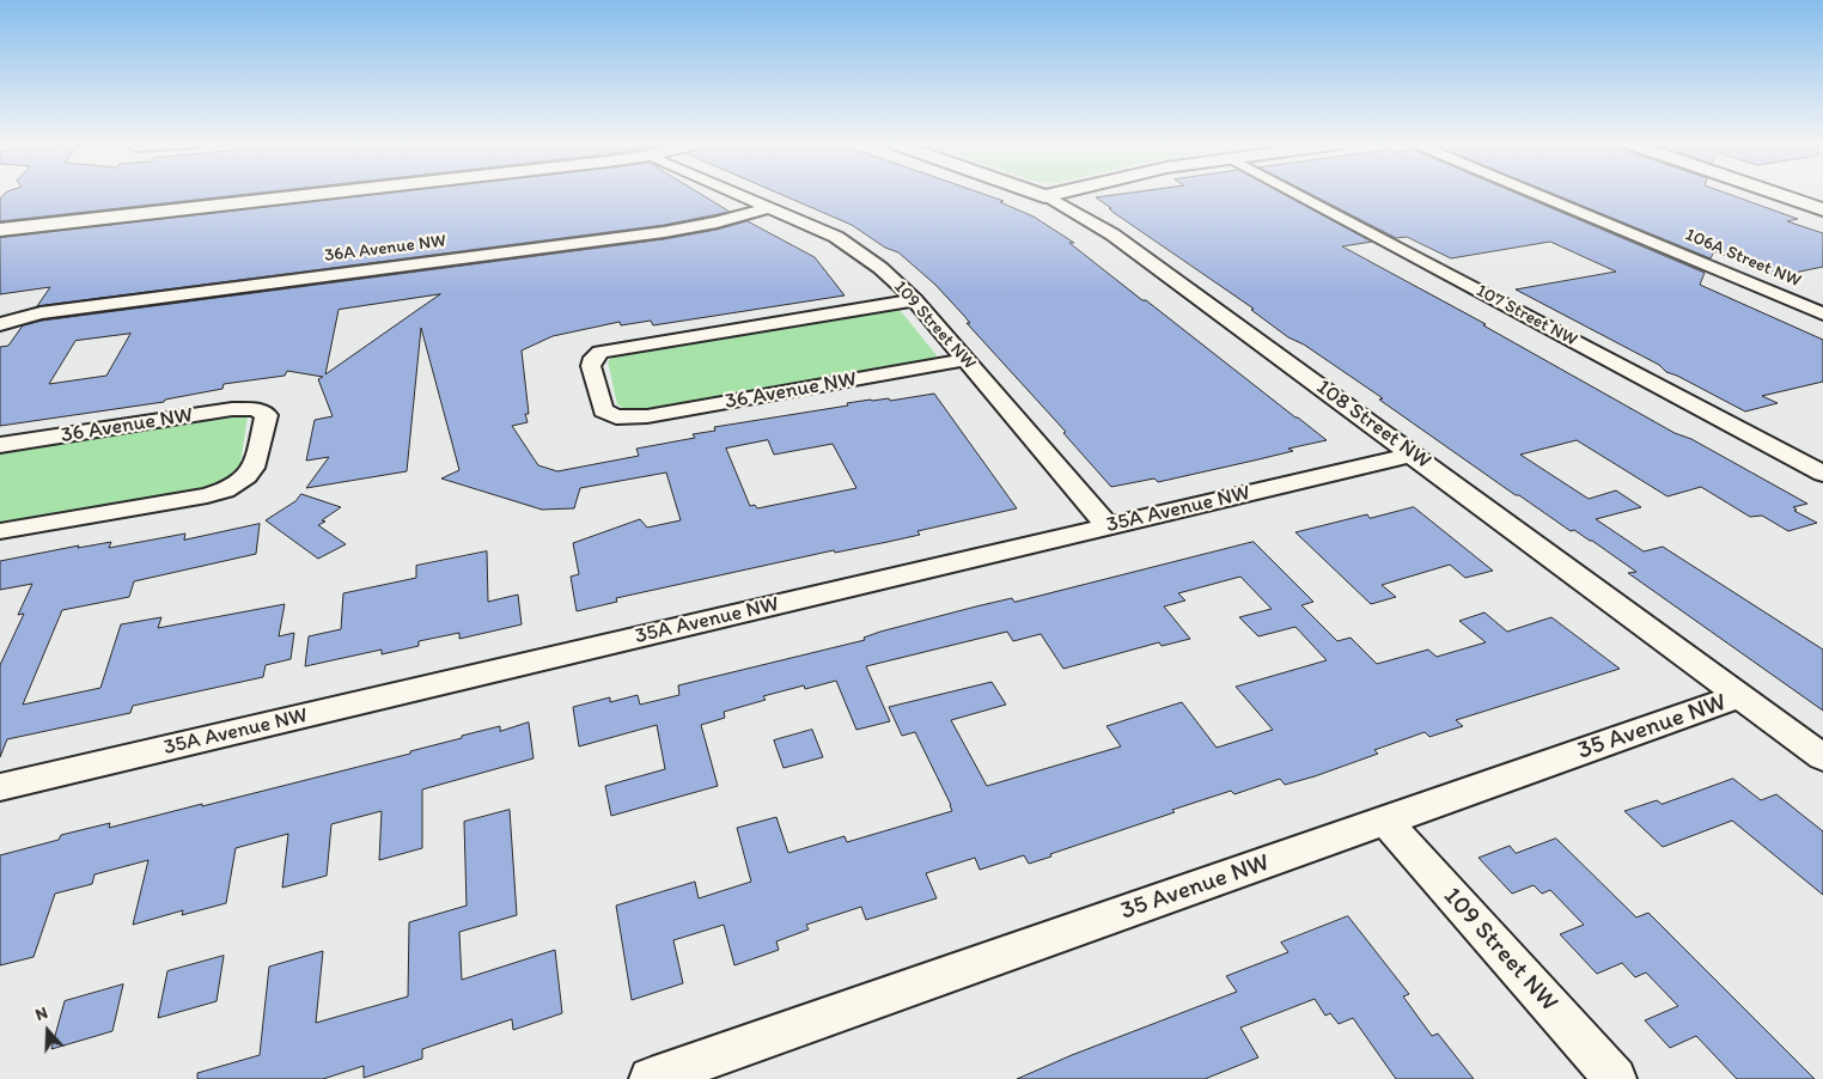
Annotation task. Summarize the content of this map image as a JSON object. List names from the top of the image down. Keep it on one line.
{"streets":{"street":["36A Avenue NW","106A Street NW","107 Street NW","109 Street NW","36 Avenue NW","108 Street NW","35A Avenue NW","35 Avenue NW"]},"crossings":[["36A Avenue NW","109 Street NW"],["109 Street NW","36 Avenue NW"],["109 Street NW","35A Avenue NW"],["109 Street NW","35 Avenue NW"],["108 Street NW","35A Avenue NW"],["108 Street NW","35 Avenue NW"]],"north":"top"}
